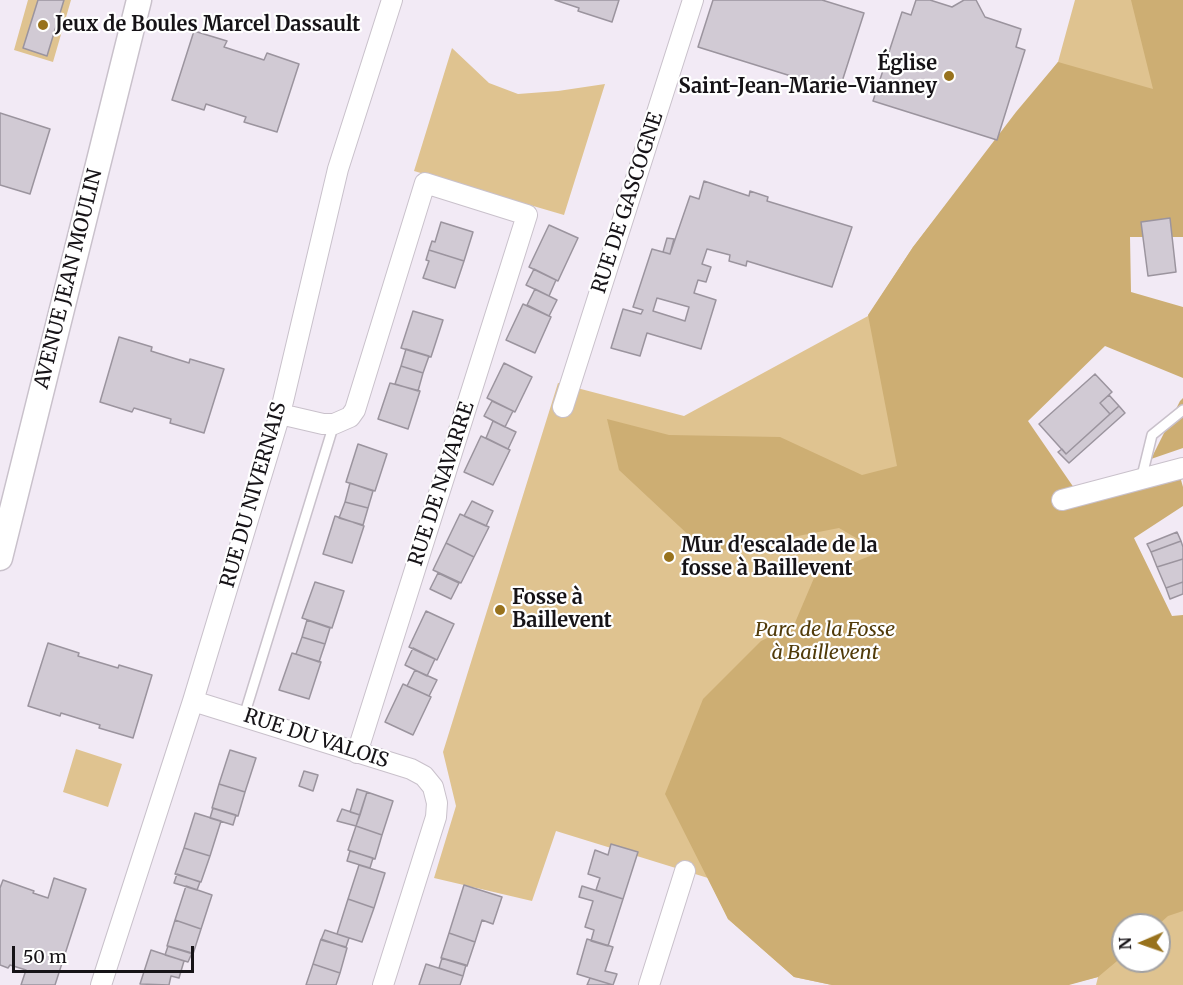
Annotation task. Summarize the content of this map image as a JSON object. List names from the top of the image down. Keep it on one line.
{"streets":{"street":["RUE DE GASCOGNE","AVENUE JEAN MOULIN","RUE DE NAVARRE","RUE DU NIVERNAIS","RUE DU VALOIS"]},"crossings":[["RUE DE NAVARRE","RUE DU VALOIS"],["RUE DU NIVERNAIS","RUE DU VALOIS"]],"parks":["Parc de la Fosse à Baillevent"],"places":["Jeux de Boules Marcel Dassault","Église Saint-Jean-Marie-Vianney","Mur d'escalade de la fosse à Baillevent","Fosse à Baillevent"],"scale_bar":"50 m","north":"left"}
